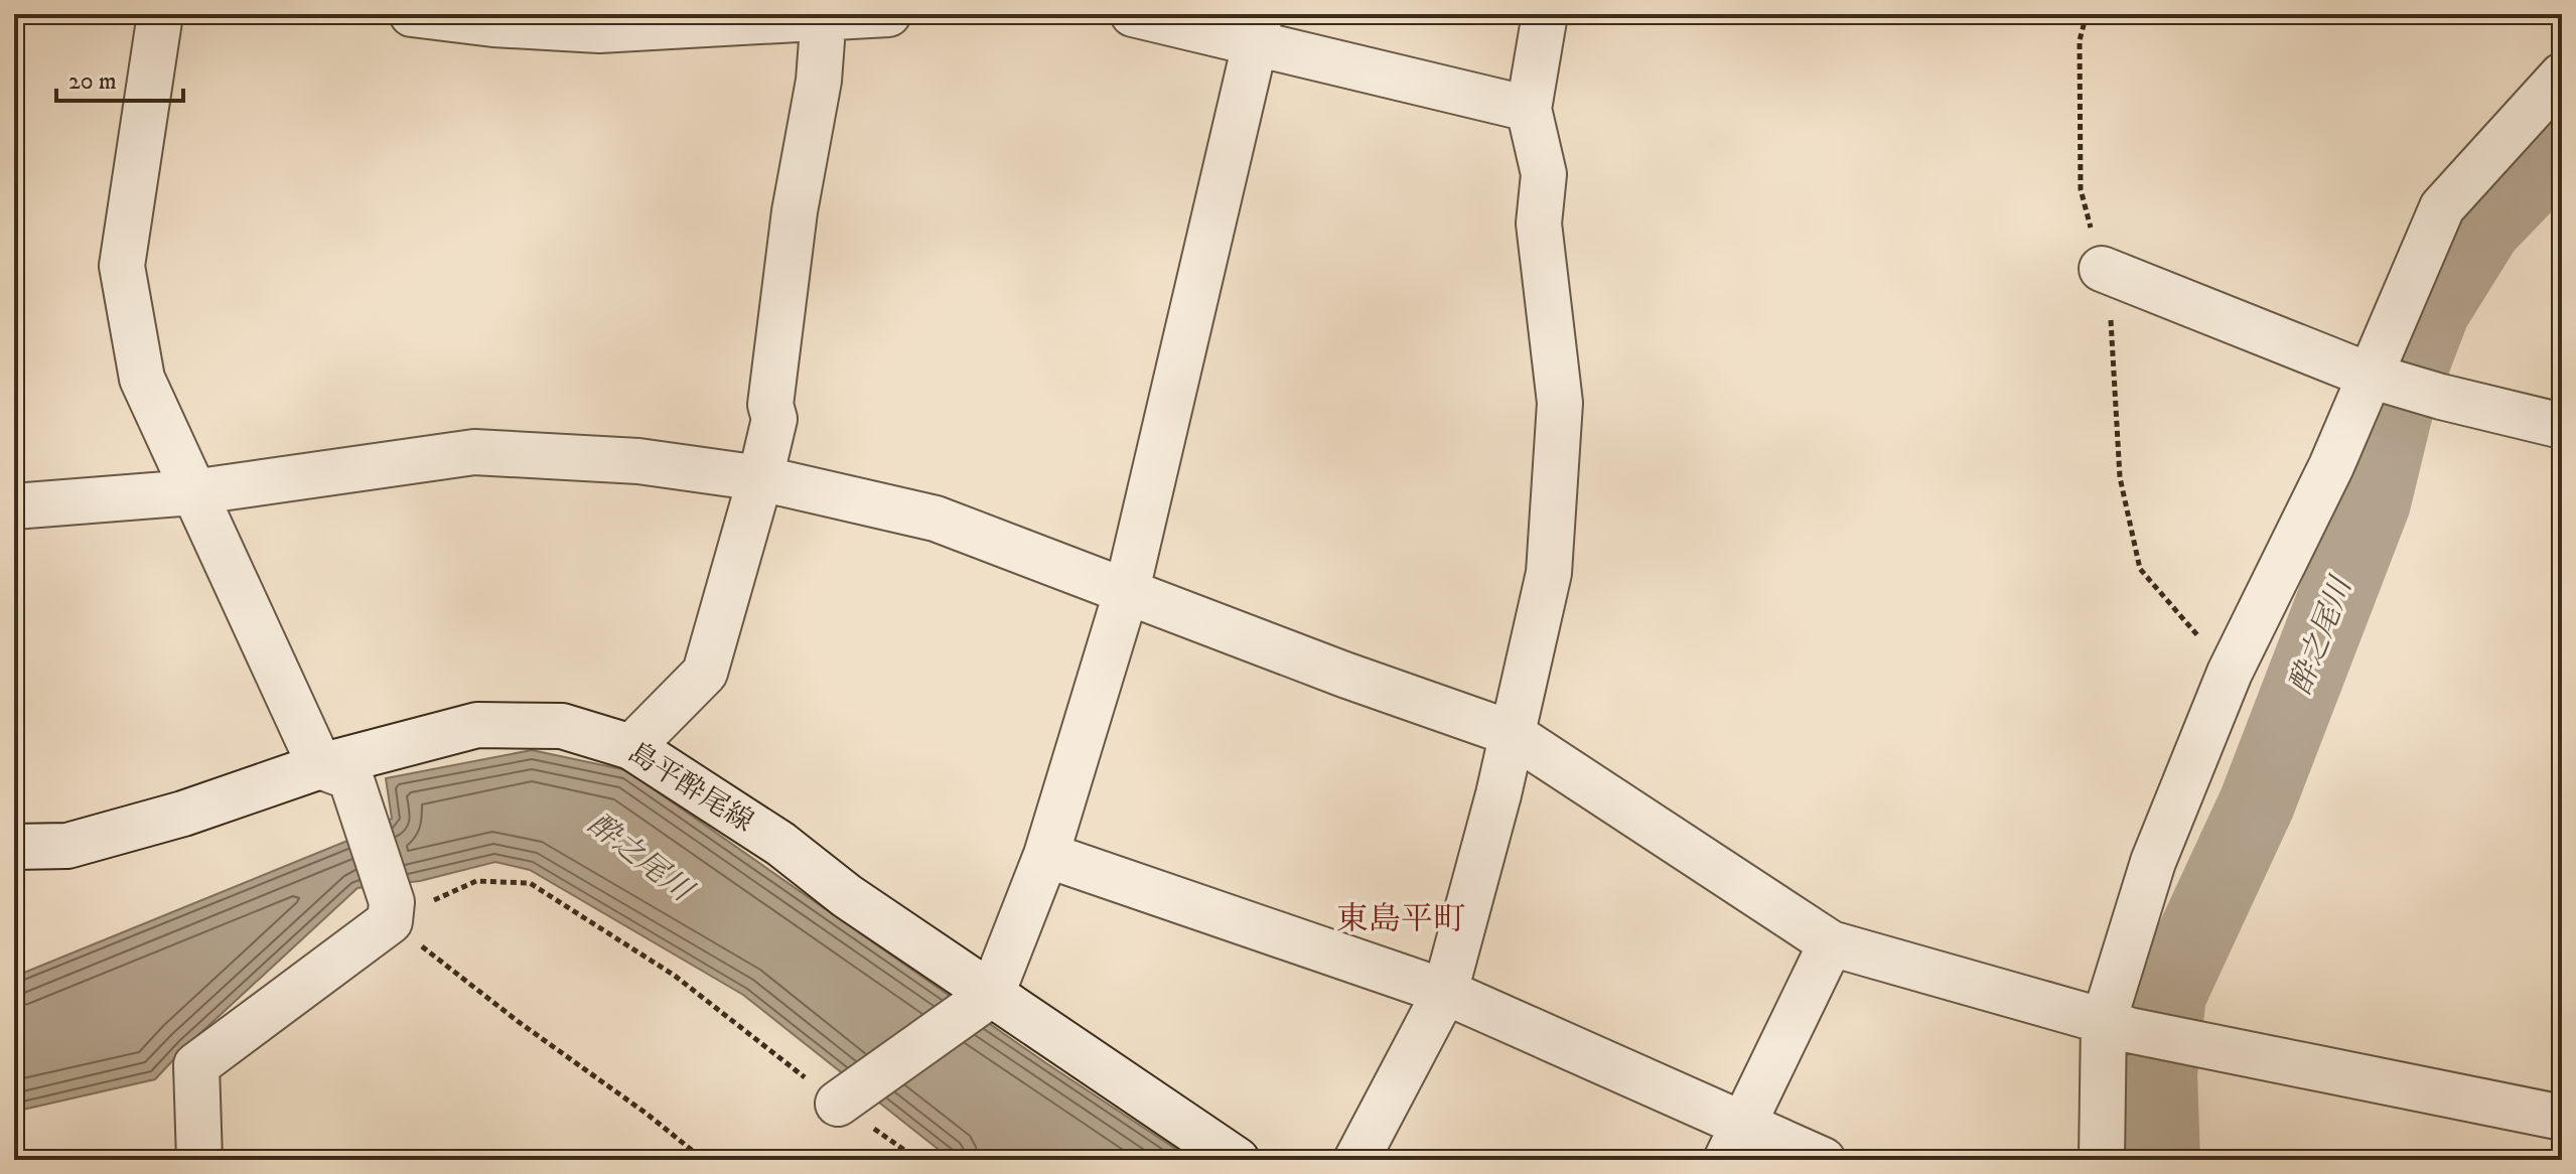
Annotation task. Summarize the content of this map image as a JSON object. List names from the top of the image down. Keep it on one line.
{"streets":{"street":["島平酔尾線"]},"districts":["東島平町"],"water":["酔之尾川"],"scale_bar":"20 m"}
